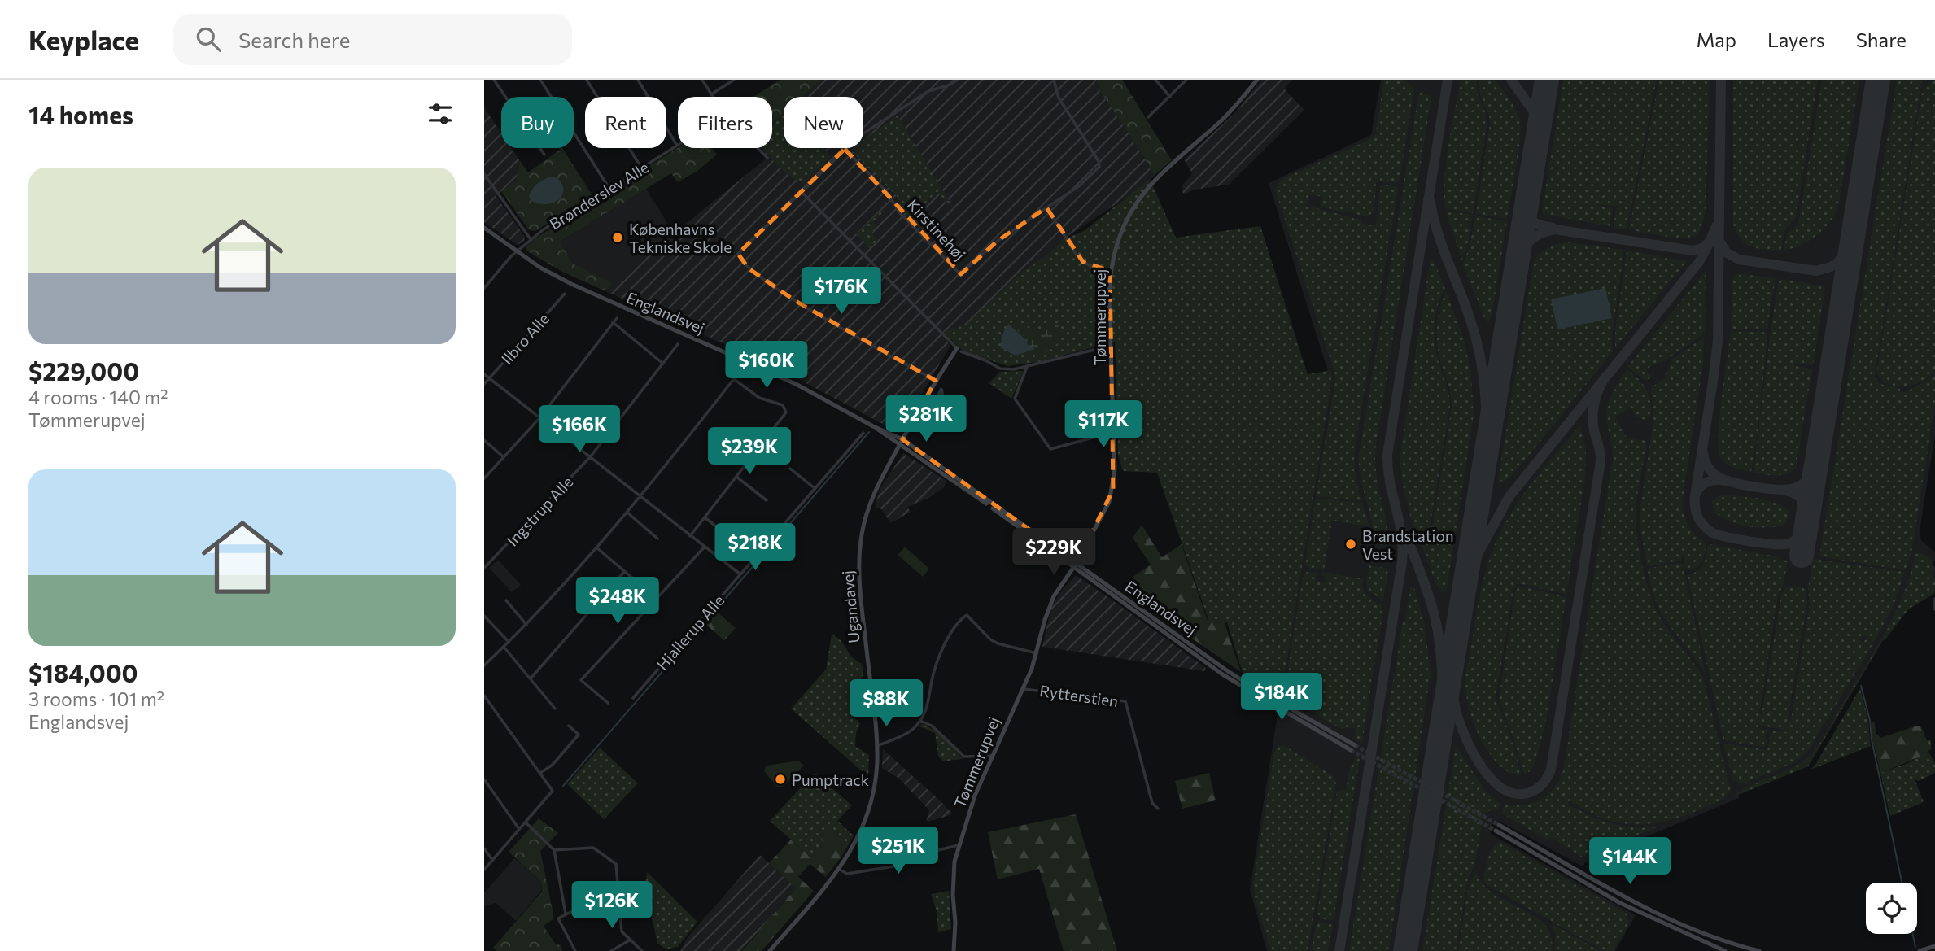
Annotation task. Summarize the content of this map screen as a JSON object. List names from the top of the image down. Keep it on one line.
{"streets":{"main road":["Englandsvej","Tømmerupvej","Ugandavej"],"street":["Brønderslev Alle","Kirstinehøj","Ilbro Alle","Ingstrup Alle","Hjallerup Alle","Rytterstien"]},"crossings":[["Brønderslev Alle","Englandsvej"],["Englandsvej","Tømmerupvej"],["Englandsvej","Ugandavej"],["Tømmerupvej","Rytterstien"]],"places":["Københavns Tekniske Skole","Brandstation Vest","Pumptrack"],"page":{"header":"Keyplace","search":"Search here","nav":["Map","Layers","Share"],"heading":"14 homes","chip":["Buy","Rent","Filters","New"],"list":[{"name":"$229,000","note":"4 rooms · 140 m² · Tømmerupvej"},{"name":"$184,000","note":"3 rooms · 101 m² · Englandsvej"}],"price":["$176K","$160K","$281K","$117K","$166K","$239K","$218K","$229K","$248K","$184K","$88K","$251K","$144K","$126K"]}}
